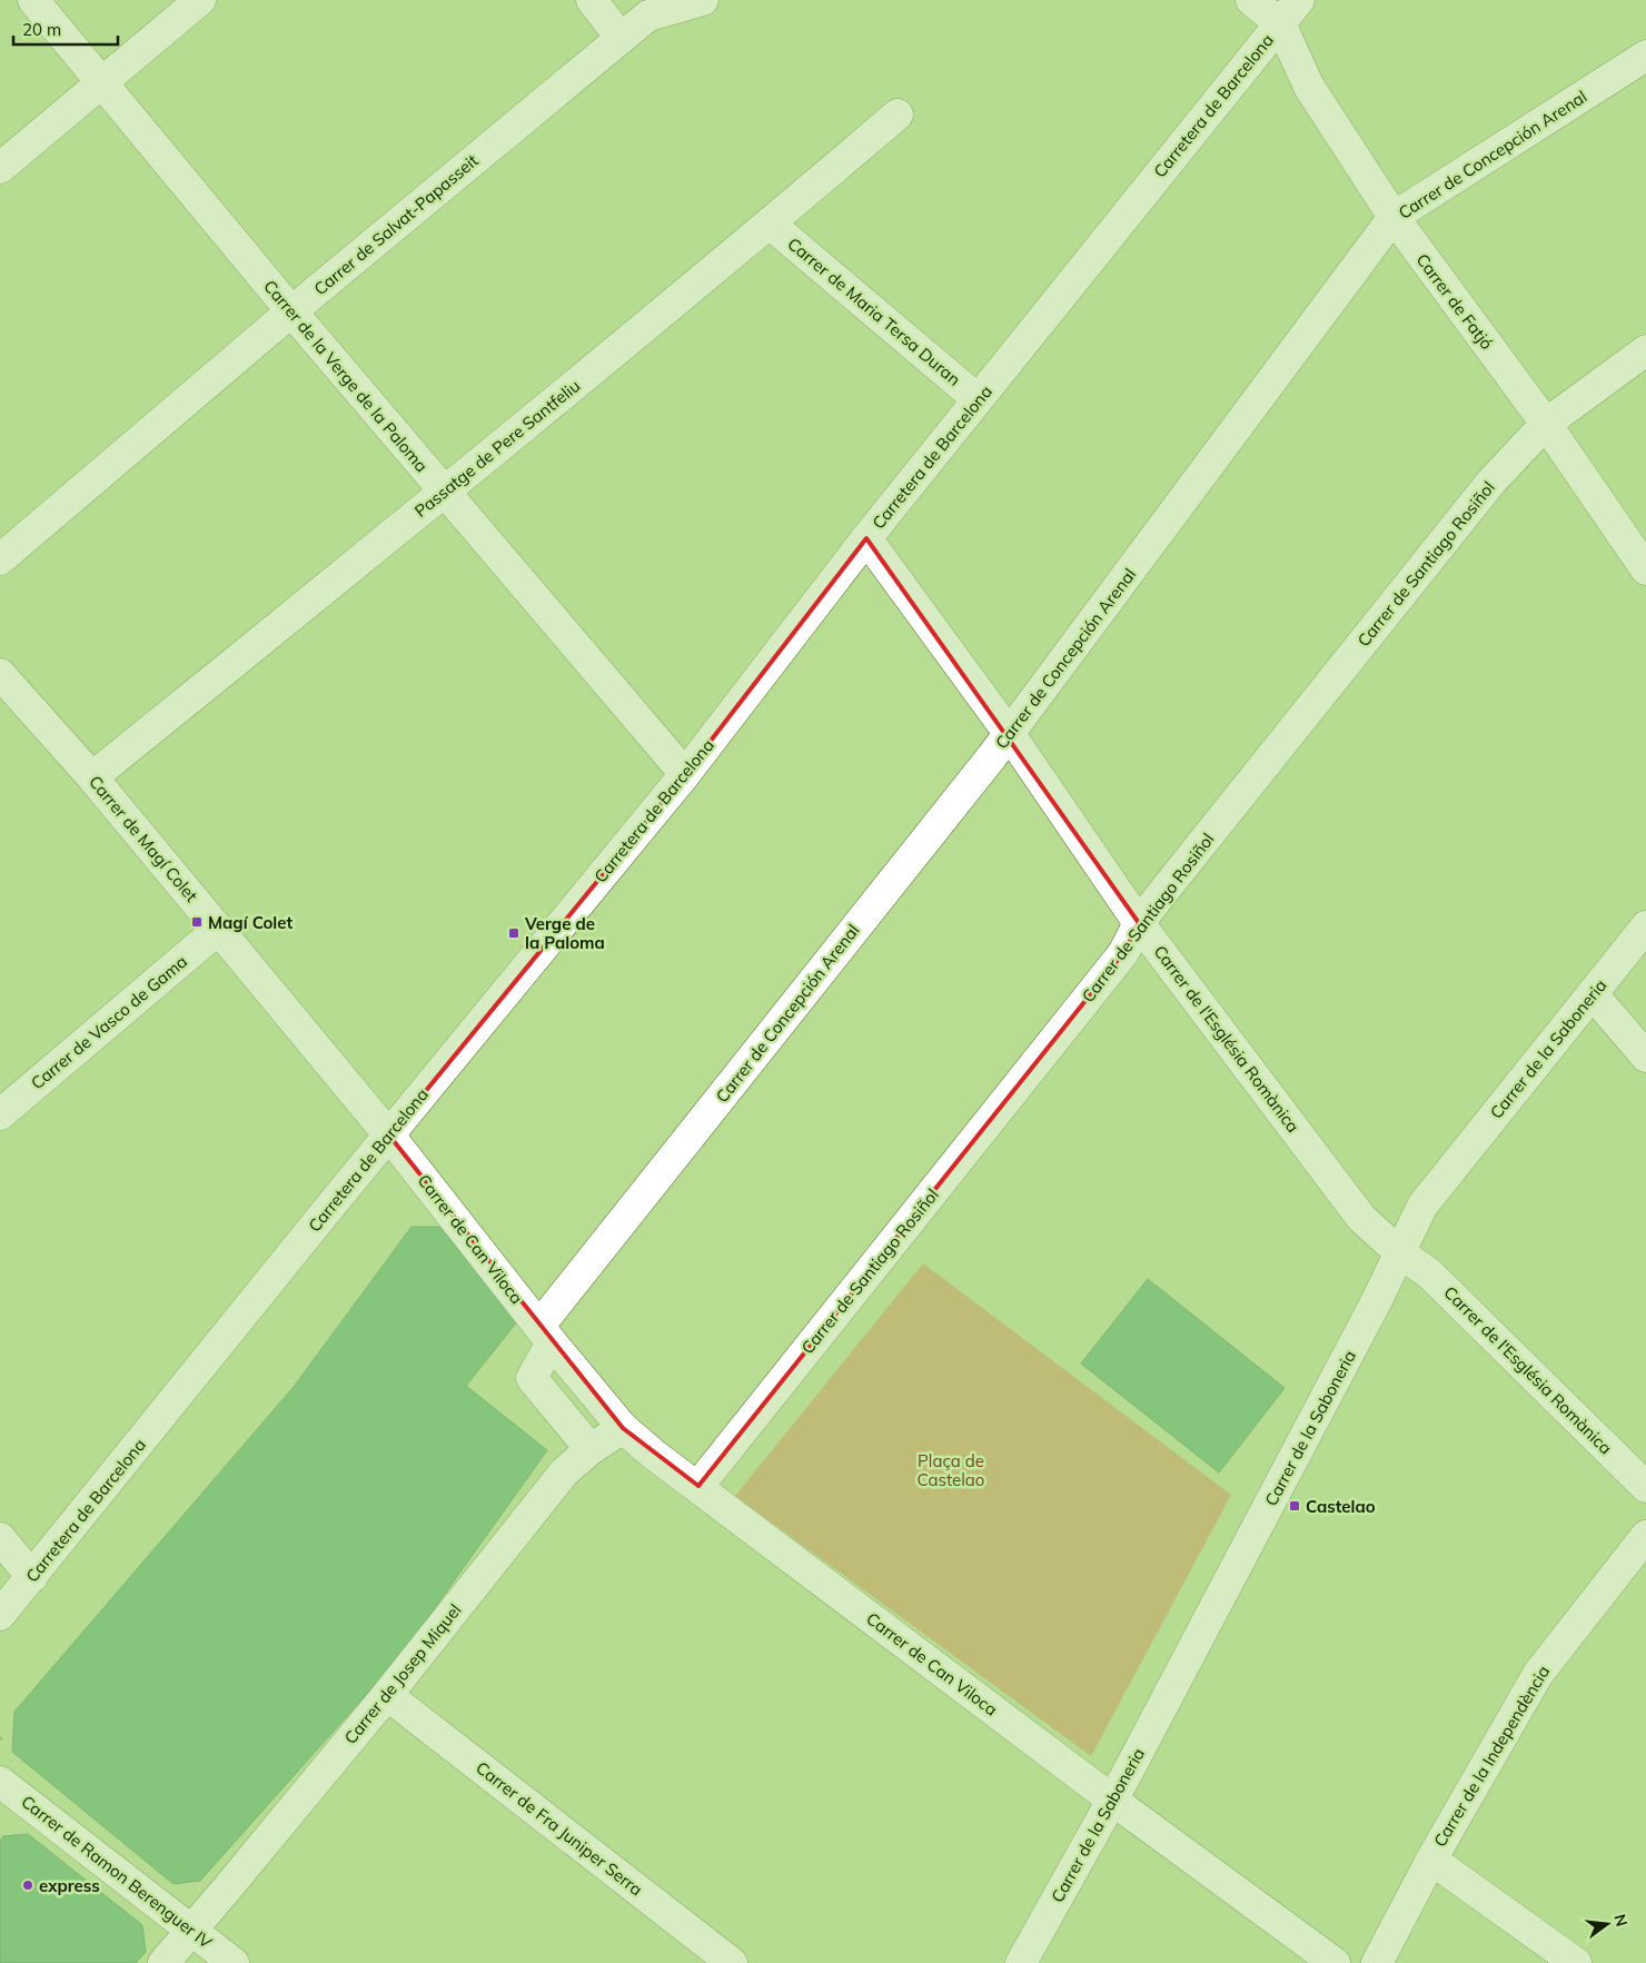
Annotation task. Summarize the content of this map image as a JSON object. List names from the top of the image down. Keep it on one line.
{"streets":{"street":["Carretera de Barcelona","Carrer de Concepción Arenal","Carrer de Salvat-Papasseit","Carrer de Fatjó","Carrer de Maria Tersa Duran","Carrer de la Verge de la Paloma","Passatge de Pere Santfeliu","Carrer de Santiago Rosiñol","Carrer de Magí Colet","Carrer de Vasco de Gama","Carrer de l'Església Romànica","Carrer de la Saboneria","Carrer de Can Viloca","Carrer de Josep Miquel","Carrer de la Independència","Carrer de Fra Juniper Serra","Carrer de Ramon Berenguer IV"]},"crossings":[["Carretera de Barcelona","Carrer de Fatjó"],["Carretera de Barcelona","Carrer de Maria Tersa Duran"],["Carretera de Barcelona","Carrer de la Verge de la Paloma"],["Carretera de Barcelona","Carrer de Magí Colet"],["Carretera de Barcelona","Carrer de l'Església Romànica"],["Carretera de Barcelona","Carrer de Can Viloca"],["Carrer de Concepción Arenal","Carrer de Fatjó"],["Carrer de Concepción Arenal","Carrer de l'Església Romànica"],["Carrer de Concepción Arenal","Carrer de Can Viloca"],["Carrer de Salvat-Papasseit","Carrer de la Verge de la Paloma"],["Carrer de Fatjó","Carrer de Santiago Rosiñol"],["Carrer de Maria Tersa Duran","Passatge de Pere Santfeliu"],["Carrer de la Verge de la Paloma","Passatge de Pere Santfeliu"],["Passatge de Pere Santfeliu","Carrer de Magí Colet"],["Carrer de Santiago Rosiñol","Carrer de l'Església Romànica"],["Carrer de Santiago Rosiñol","Carrer de Can Viloca"],["Carrer de Magí Colet","Carrer de Vasco de Gama"],["Carrer de Magí Colet","Carrer de Can Viloca"],["Carrer de l'Església Romànica","Carrer de la Saboneria"],["Carrer de la Saboneria","Carrer de Can Viloca"],["Carrer de Can Viloca","Carrer de Josep Miquel"],["Carrer de Josep Miquel","Carrer de Fra Juniper Serra"],["Carrer de Josep Miquel","Carrer de Ramon Berenguer IV"]],"parks":["Plaça de Castelao"],"places":{"transit":["Magí Colet","Verge de la Paloma","Castelao"],"other":["express"]},"scale_bar":"20 m","north":"right"}
